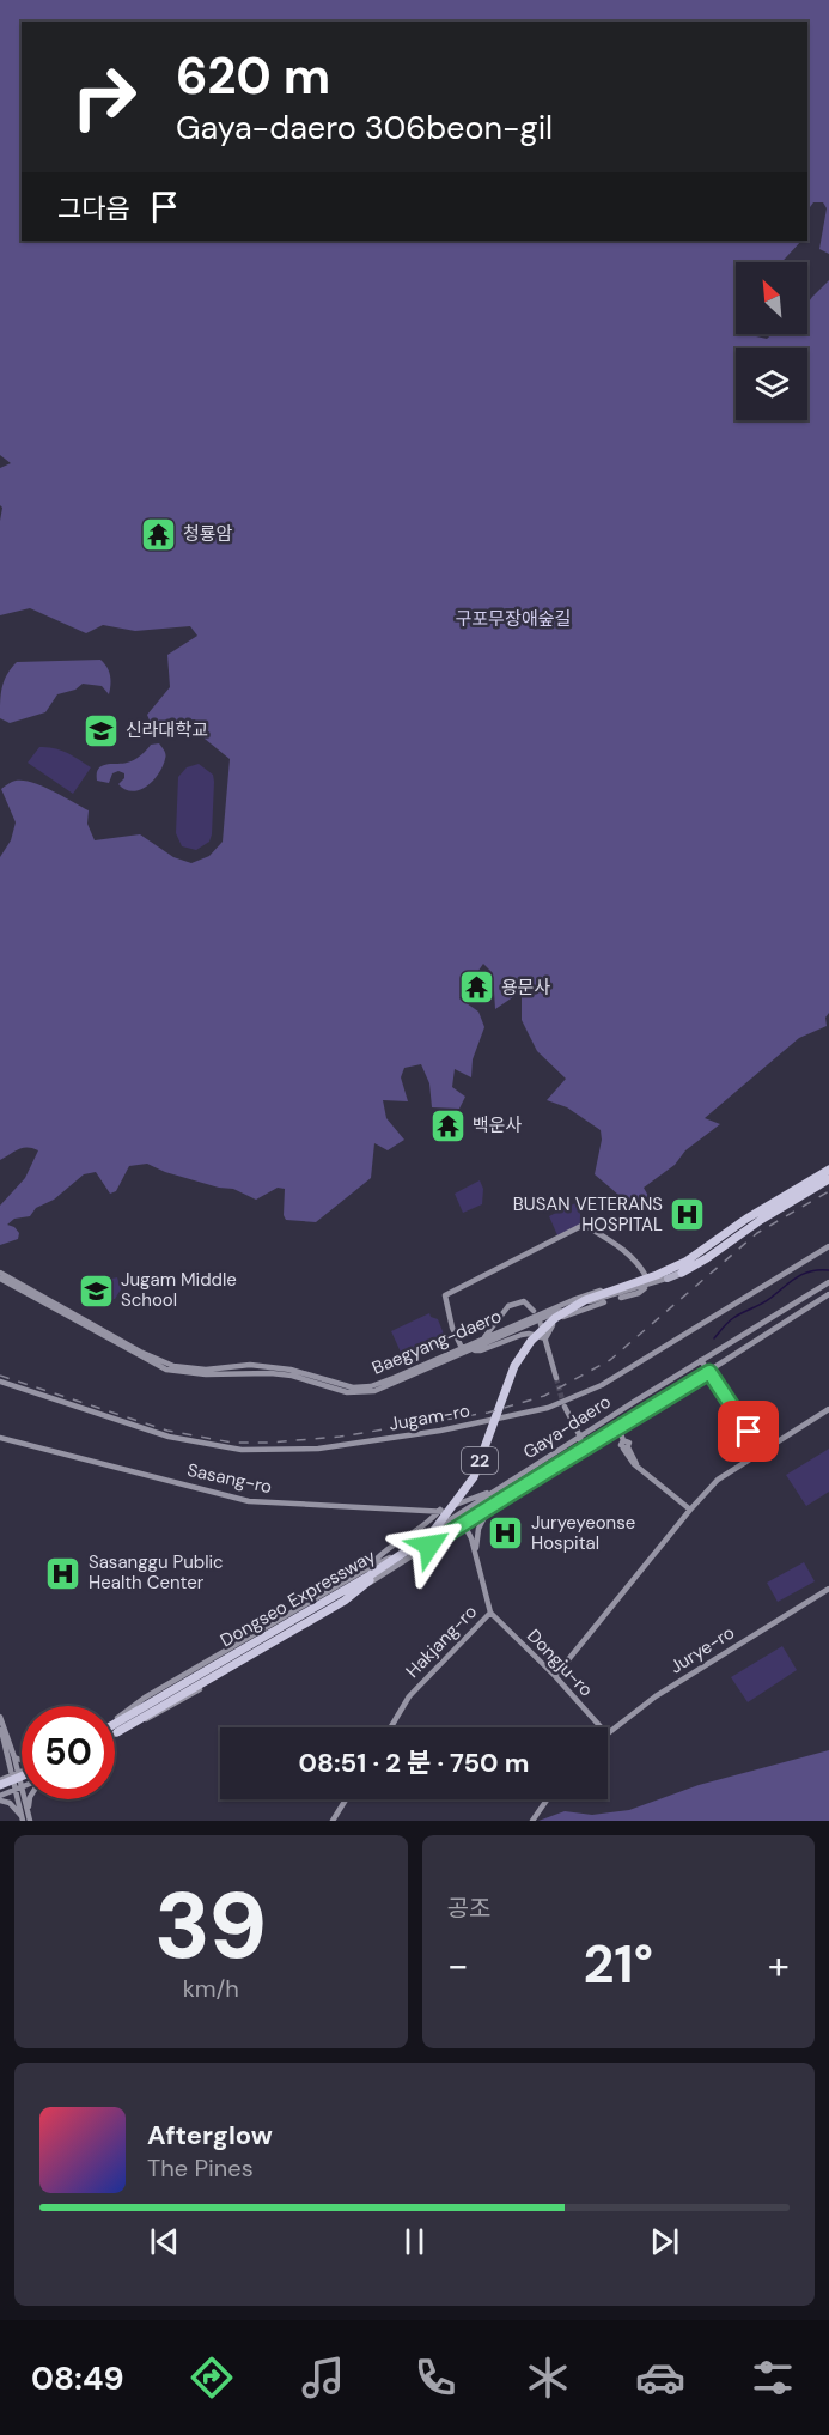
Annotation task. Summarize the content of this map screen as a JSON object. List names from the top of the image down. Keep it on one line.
{"streets":{"highway":["22","Dongseo Expressway"],"main road":["Baegyang-daero","Jugam-ro","Gaya-daero","Sasang-ro","Hakjang-ro","Jurye-ro","Dongju-ro"]},"crossings":[["Baegyang-daero","Dongseo Expressway"],["Gaya-daero","Sasang-ro"],["Gaya-daero","Hakjang-ro"],["Sasang-ro","Hakjang-ro"],["Hakjang-ro","Dongju-ro"]],"parks":["구포무장애숲길"],"places":{"temple":["청룡암","용문사","백운사"],"school or university":["신라대학교","Jugam Middle School"],"hospital":["BUSAN VETERANS HOSPITAL","Juryeyeonse Hospital","Sasanggu Public Health Center"]},"north":"top left","page":{"turn":["620 m","Gaya-daero 306beon-gil"],"then":"그다음","limit":"50","trip":"08:51 · 2 분 · 750 m","tile":[["39","km/h"],"공조"],"heat":["−","21°","+"],"song":["Afterglow","The Pines"],"tabs":"08:49"}}
